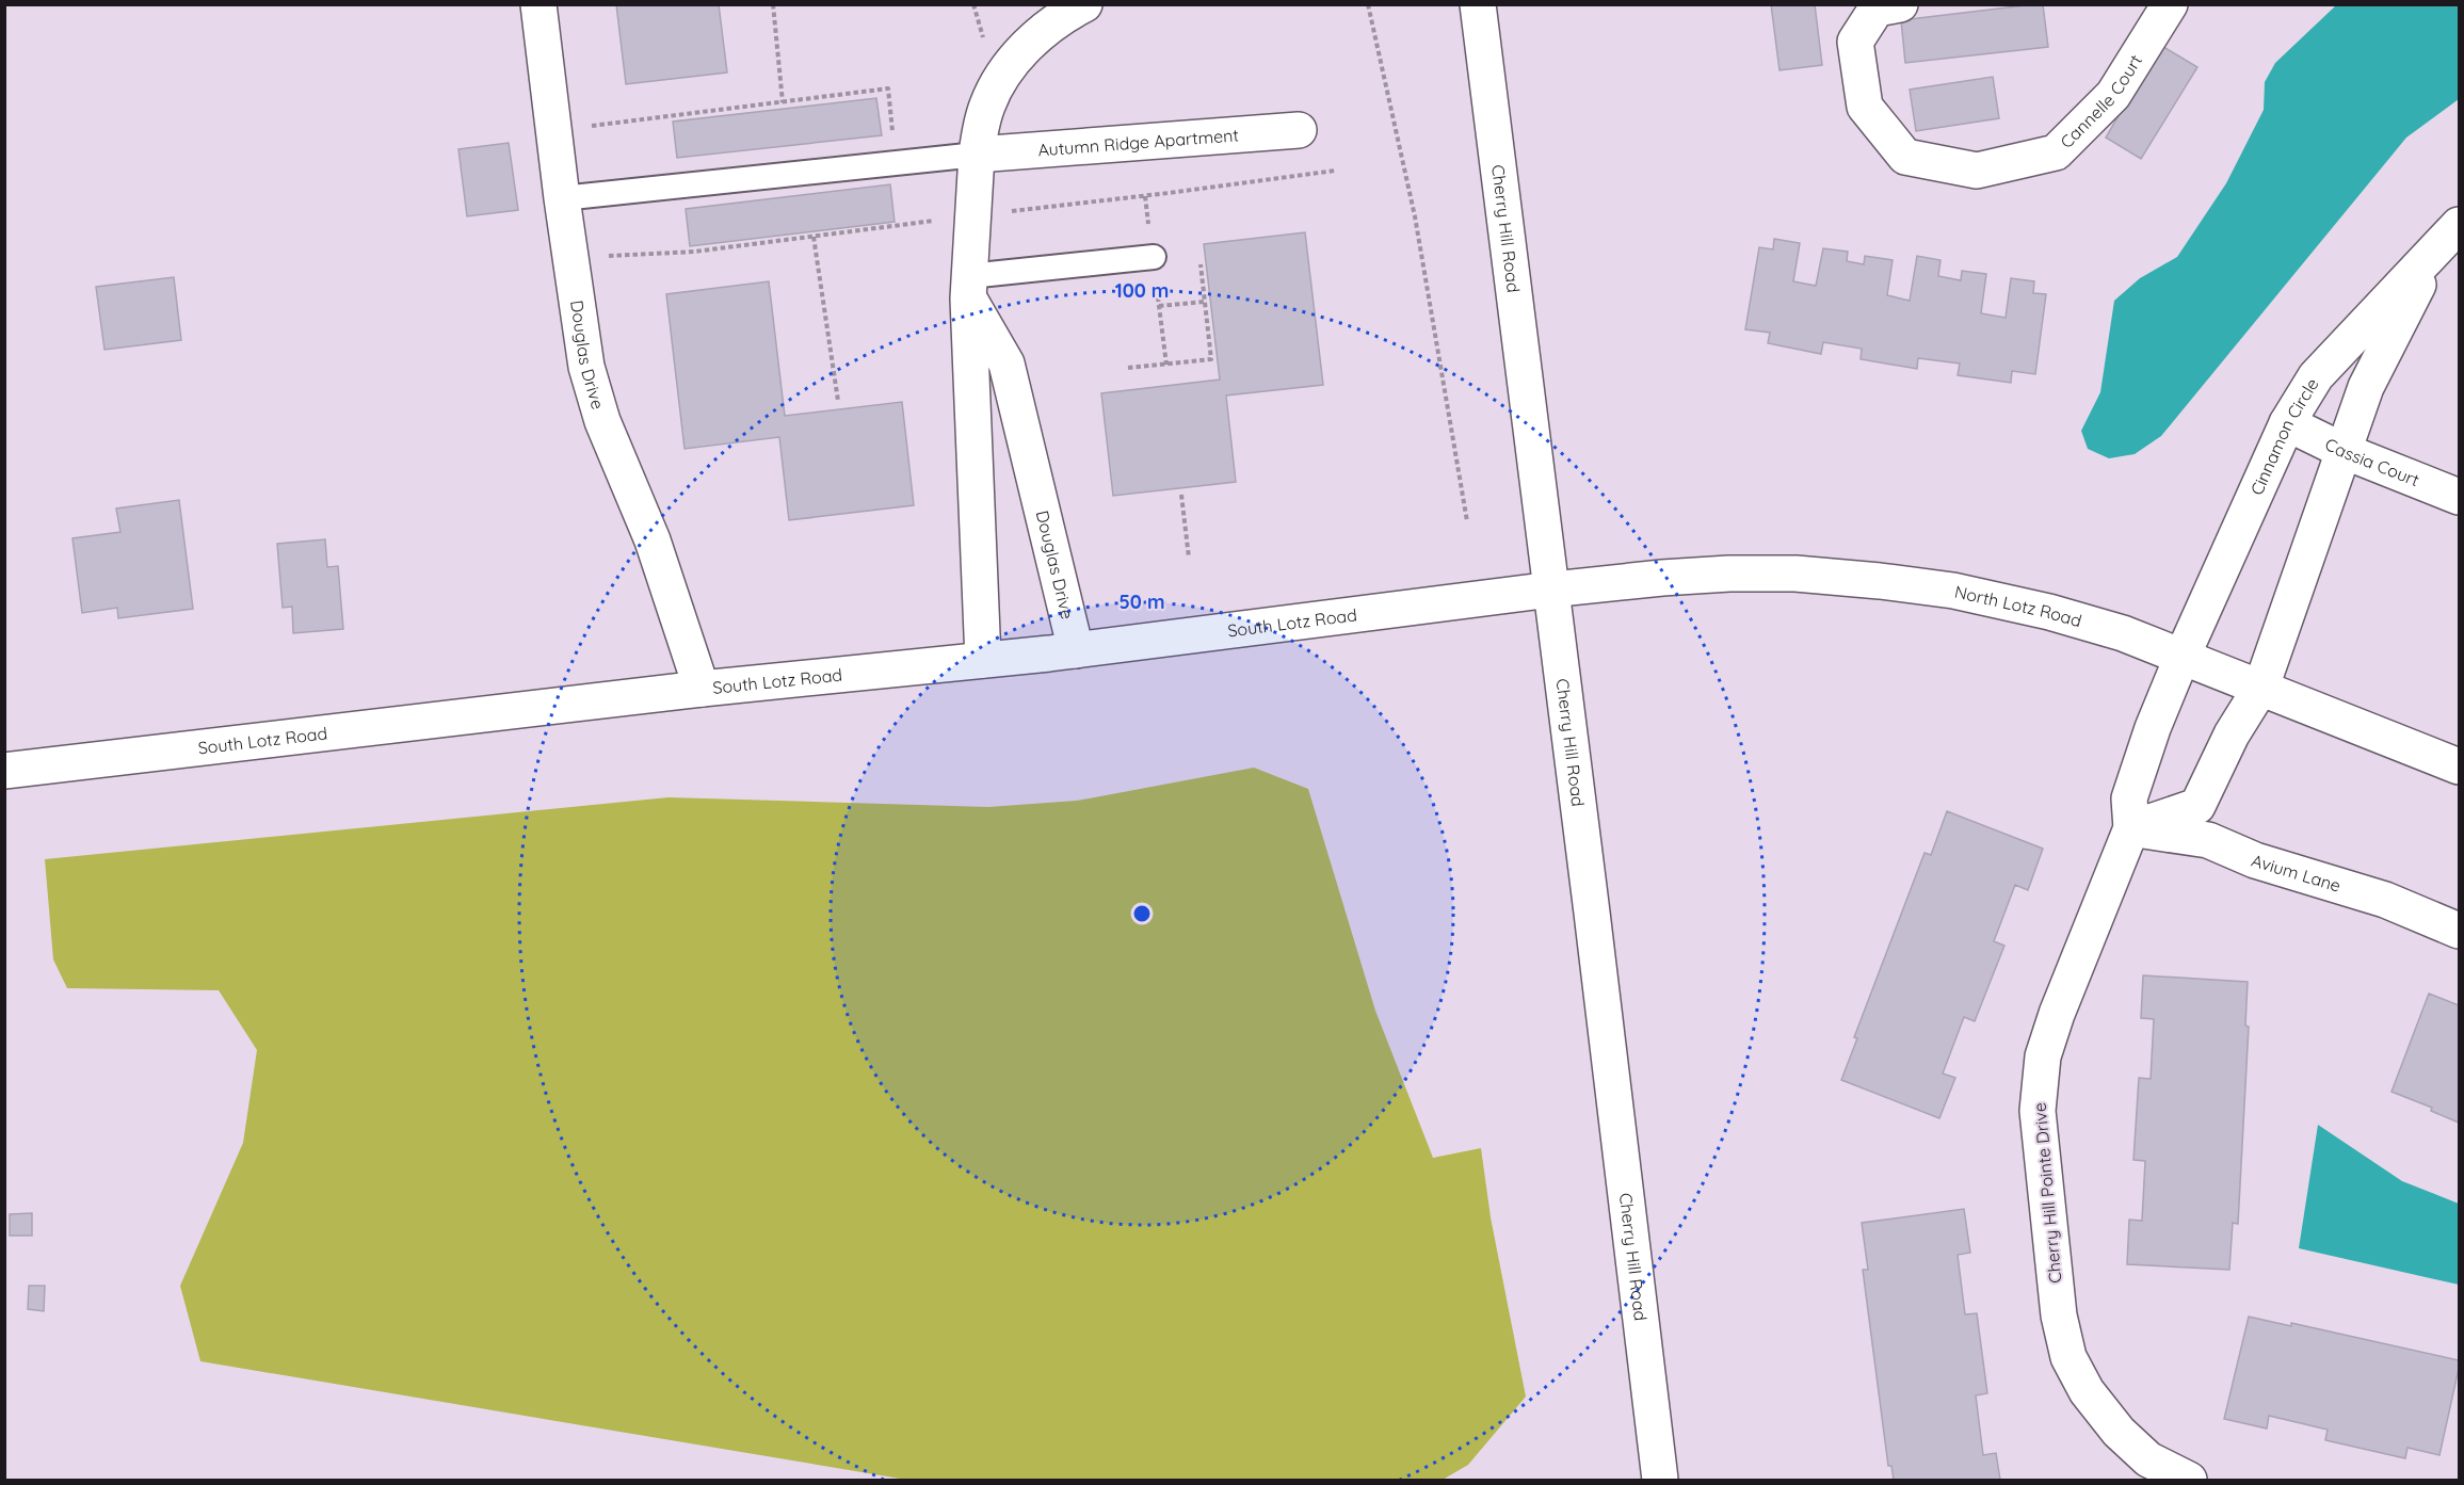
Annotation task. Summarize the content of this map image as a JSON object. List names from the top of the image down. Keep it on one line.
{"streets":{"street":["Cannelle Court","Autumn Ridge Apartment","Cherry Hill Road","Douglas Drive","Cinnamon Circle","Cassia Court","North Lotz Road","South Lotz Road","Avium Lane","Cherry Hill Pointe Drive"]},"crossings":[["Cherry Hill Road","North Lotz Road"],["Cherry Hill Road","South Lotz Road"],["Douglas Drive","South Lotz Road"],["Cinnamon Circle","Cassia Court"],["Cinnamon Circle","North Lotz Road"],["Cinnamon Circle","Cherry Hill Pointe Drive"],["North Lotz Road","South Lotz Road"],["North Lotz Road","Cherry Hill Pointe Drive"],["Avium Lane","Cherry Hill Pointe Drive"]],"rings":["100 m","50 m"]}
